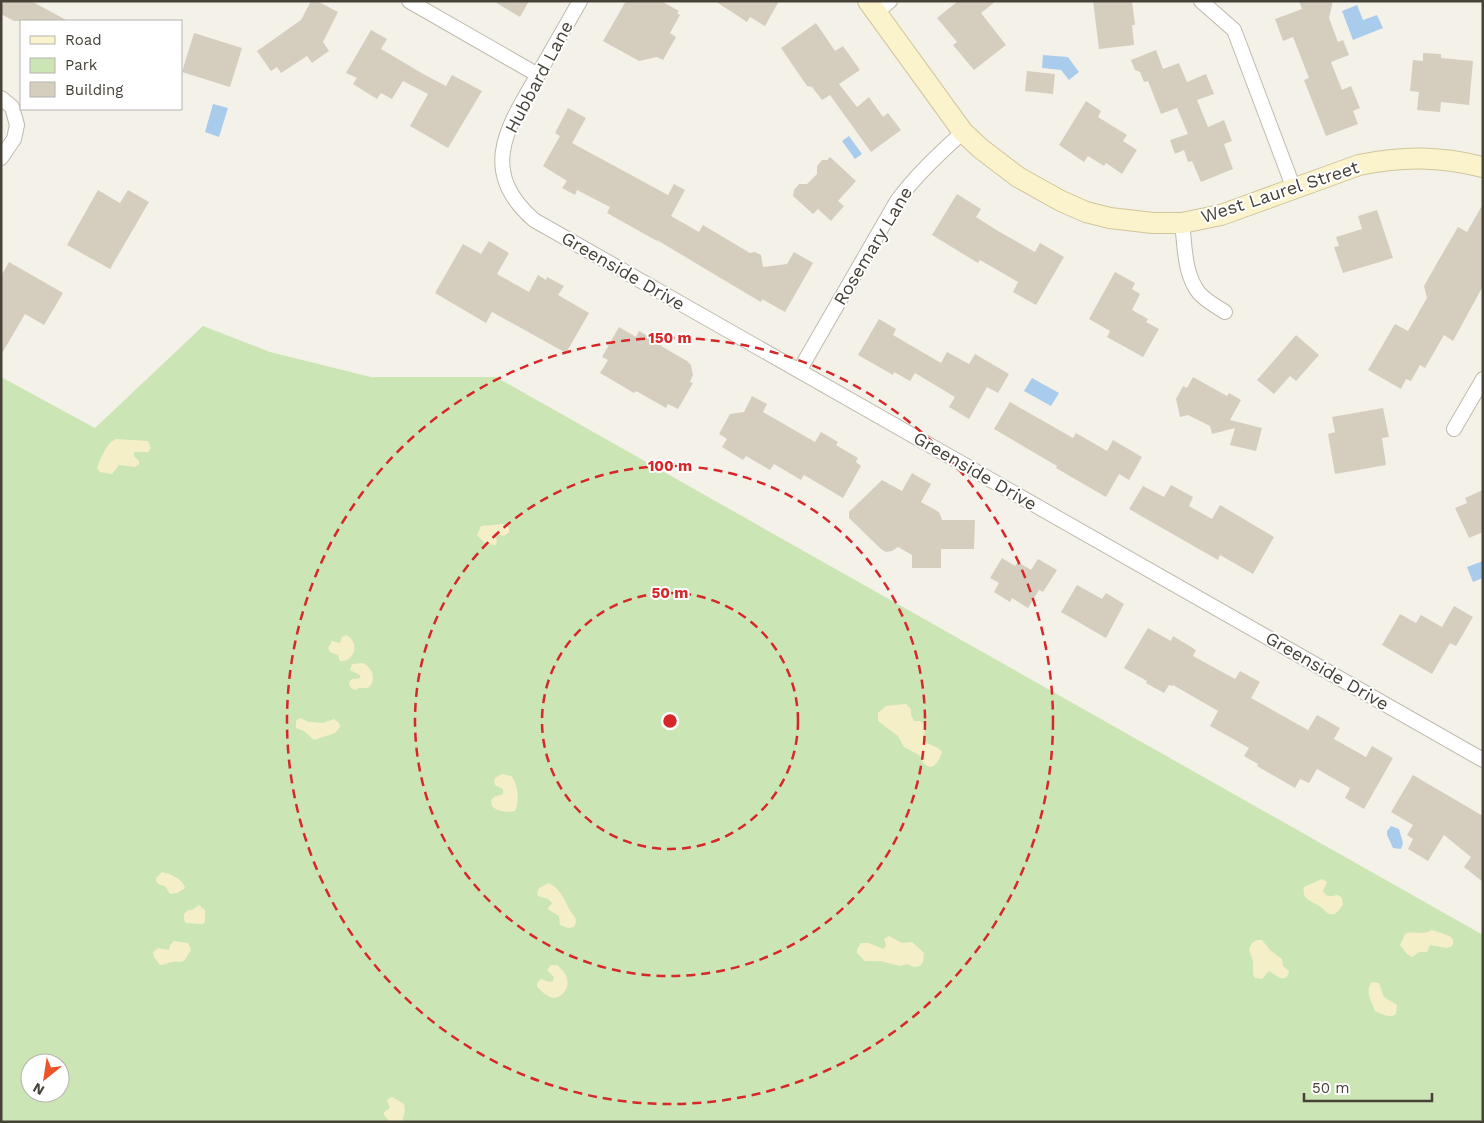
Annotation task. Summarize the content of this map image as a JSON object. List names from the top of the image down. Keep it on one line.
{"streets":{"street":["Hubbard Lane","West Laurel Street","Rosemary Lane","Greenside Drive"]},"crossings":[["Hubbard Lane","Greenside Drive"],["West Laurel Street","Rosemary Lane"],["Rosemary Lane","Greenside Drive"]],"legend":["Road","Park","Building"],"scale_bar":"50 m","north":"bottom left","rings":["150 m","100 m","50 m"]}
